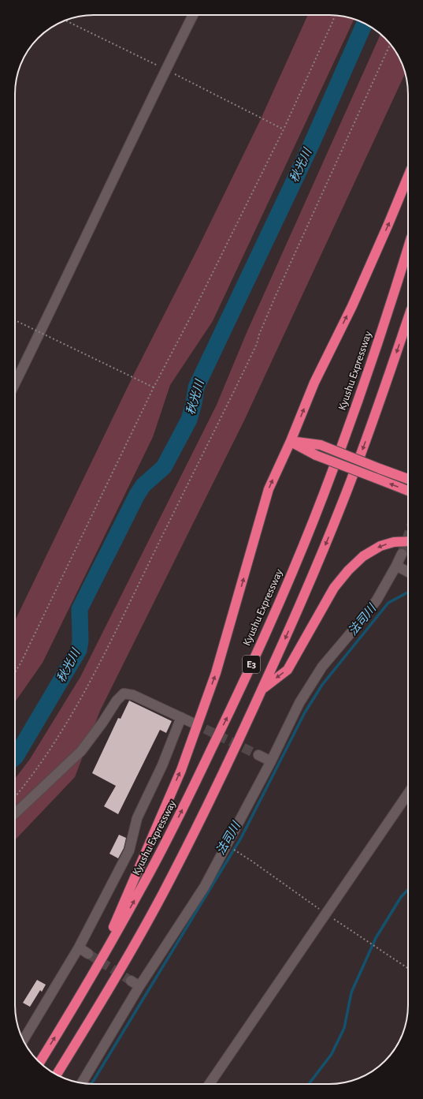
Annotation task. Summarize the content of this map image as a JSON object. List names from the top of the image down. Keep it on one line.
{"streets":{"highway":["Kyushu Expressway","E3"]},"water":["秋光川","法司川"]}
